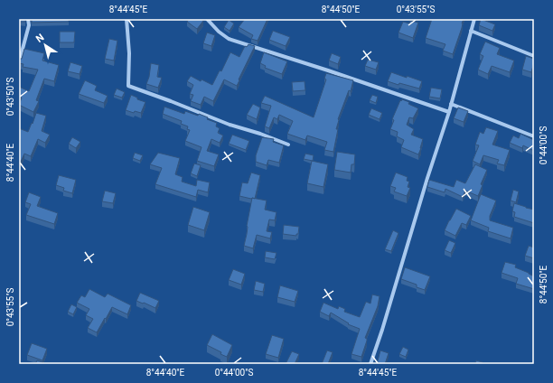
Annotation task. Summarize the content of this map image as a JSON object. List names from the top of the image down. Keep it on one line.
{"north":"top left","coordinates":["8°44'45\"E","8°44'50\"E","0°43'55\"S","0°43'50\"S","0°44'00\"S","8°44'40\"E"]}
